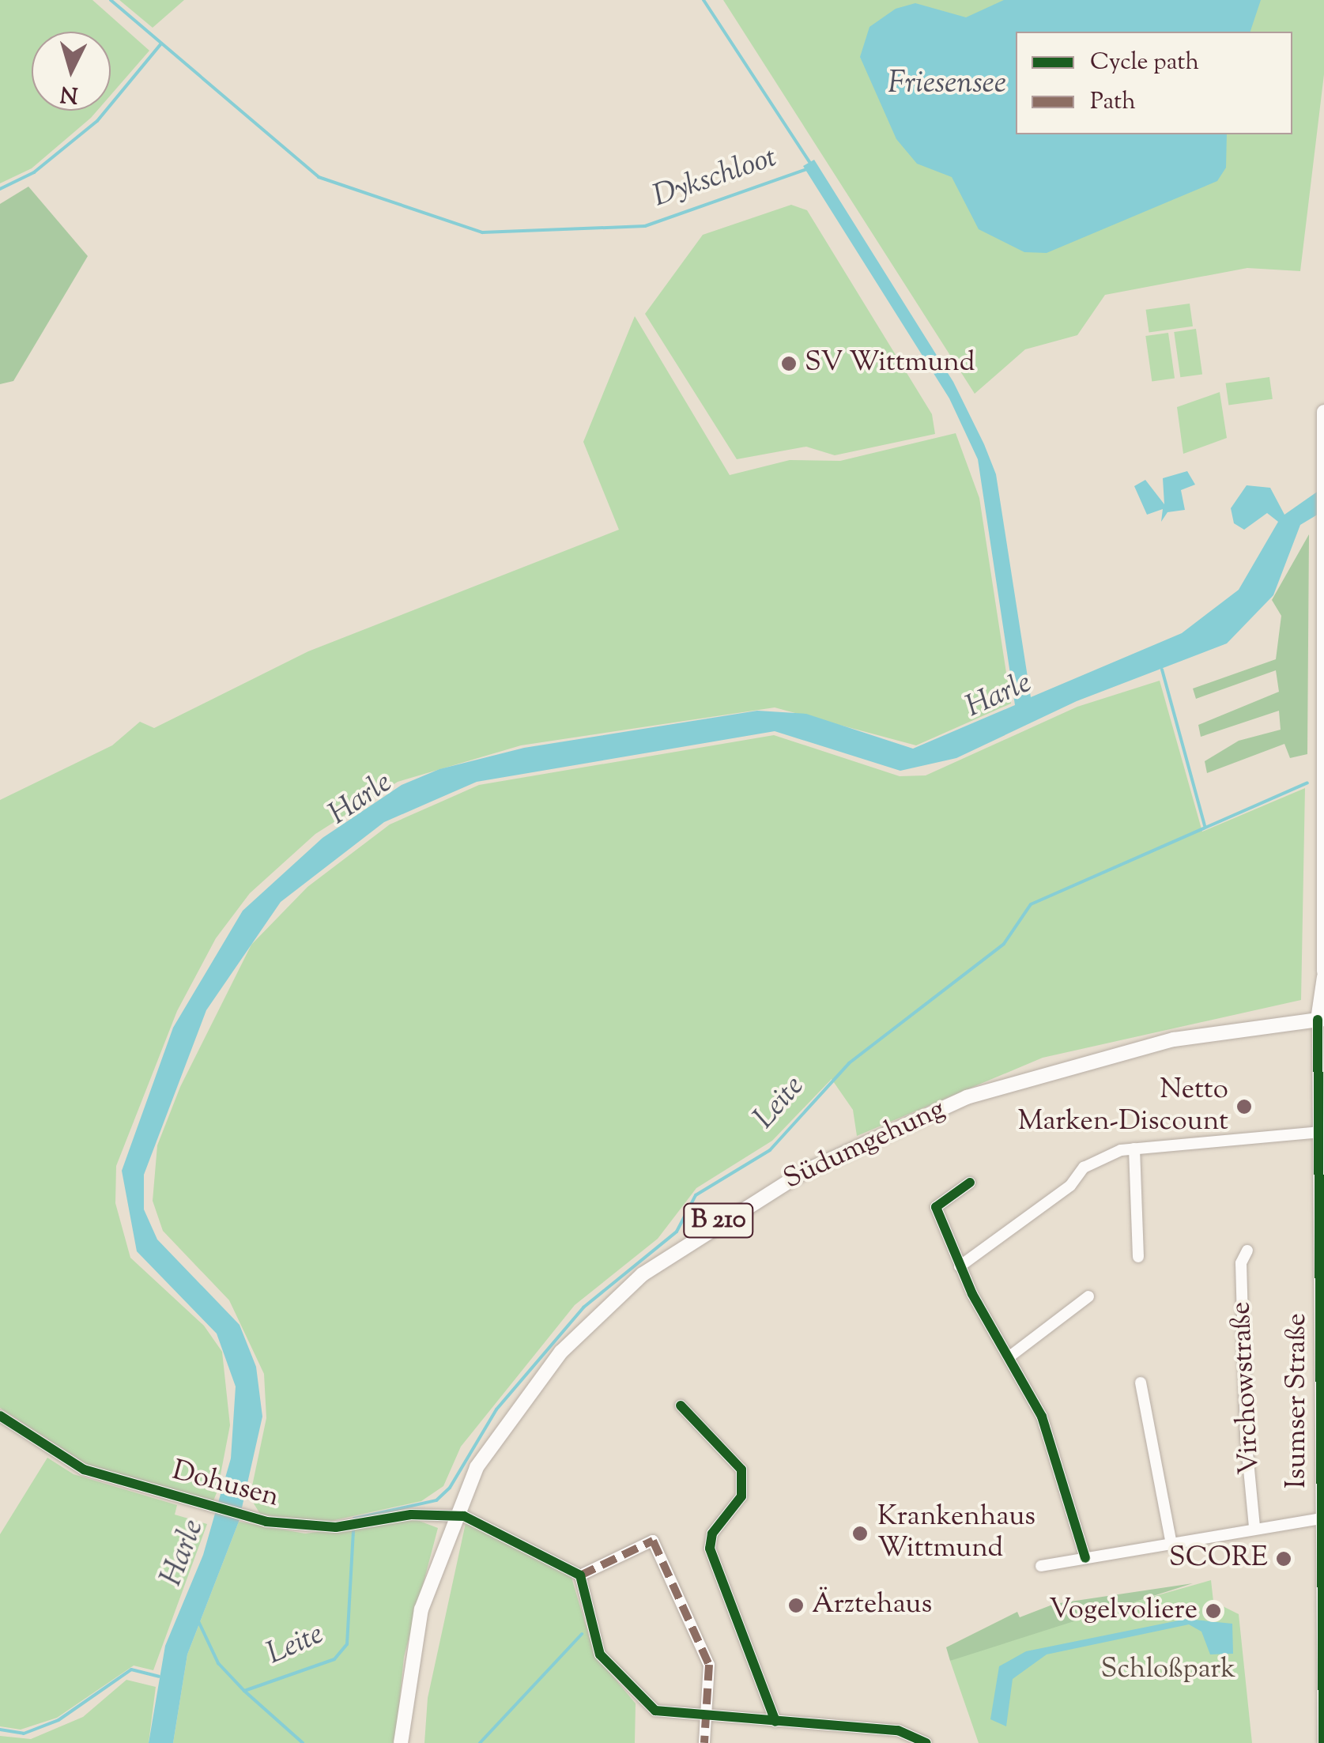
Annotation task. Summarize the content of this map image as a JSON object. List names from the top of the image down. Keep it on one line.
{"streets":{"main road":["Südumgehung","B 210"],"street":["Virchowstraße","Isumser Straße","Dohusen"]},"crossings":[["Südumgehung","Isumser Straße"],["Südumgehung","Dohusen"]],"water":["Friesensee","Dykschloot","Harle","Leite"],"parks":["Schloßpark"],"places":["SV Wittmund","Netto Marken-Discount","Krankenhaus Wittmund","SCORE","Ärztehaus","Vogelvoliere"],"legend":["Cycle path","Path"],"north":"bottom"}
